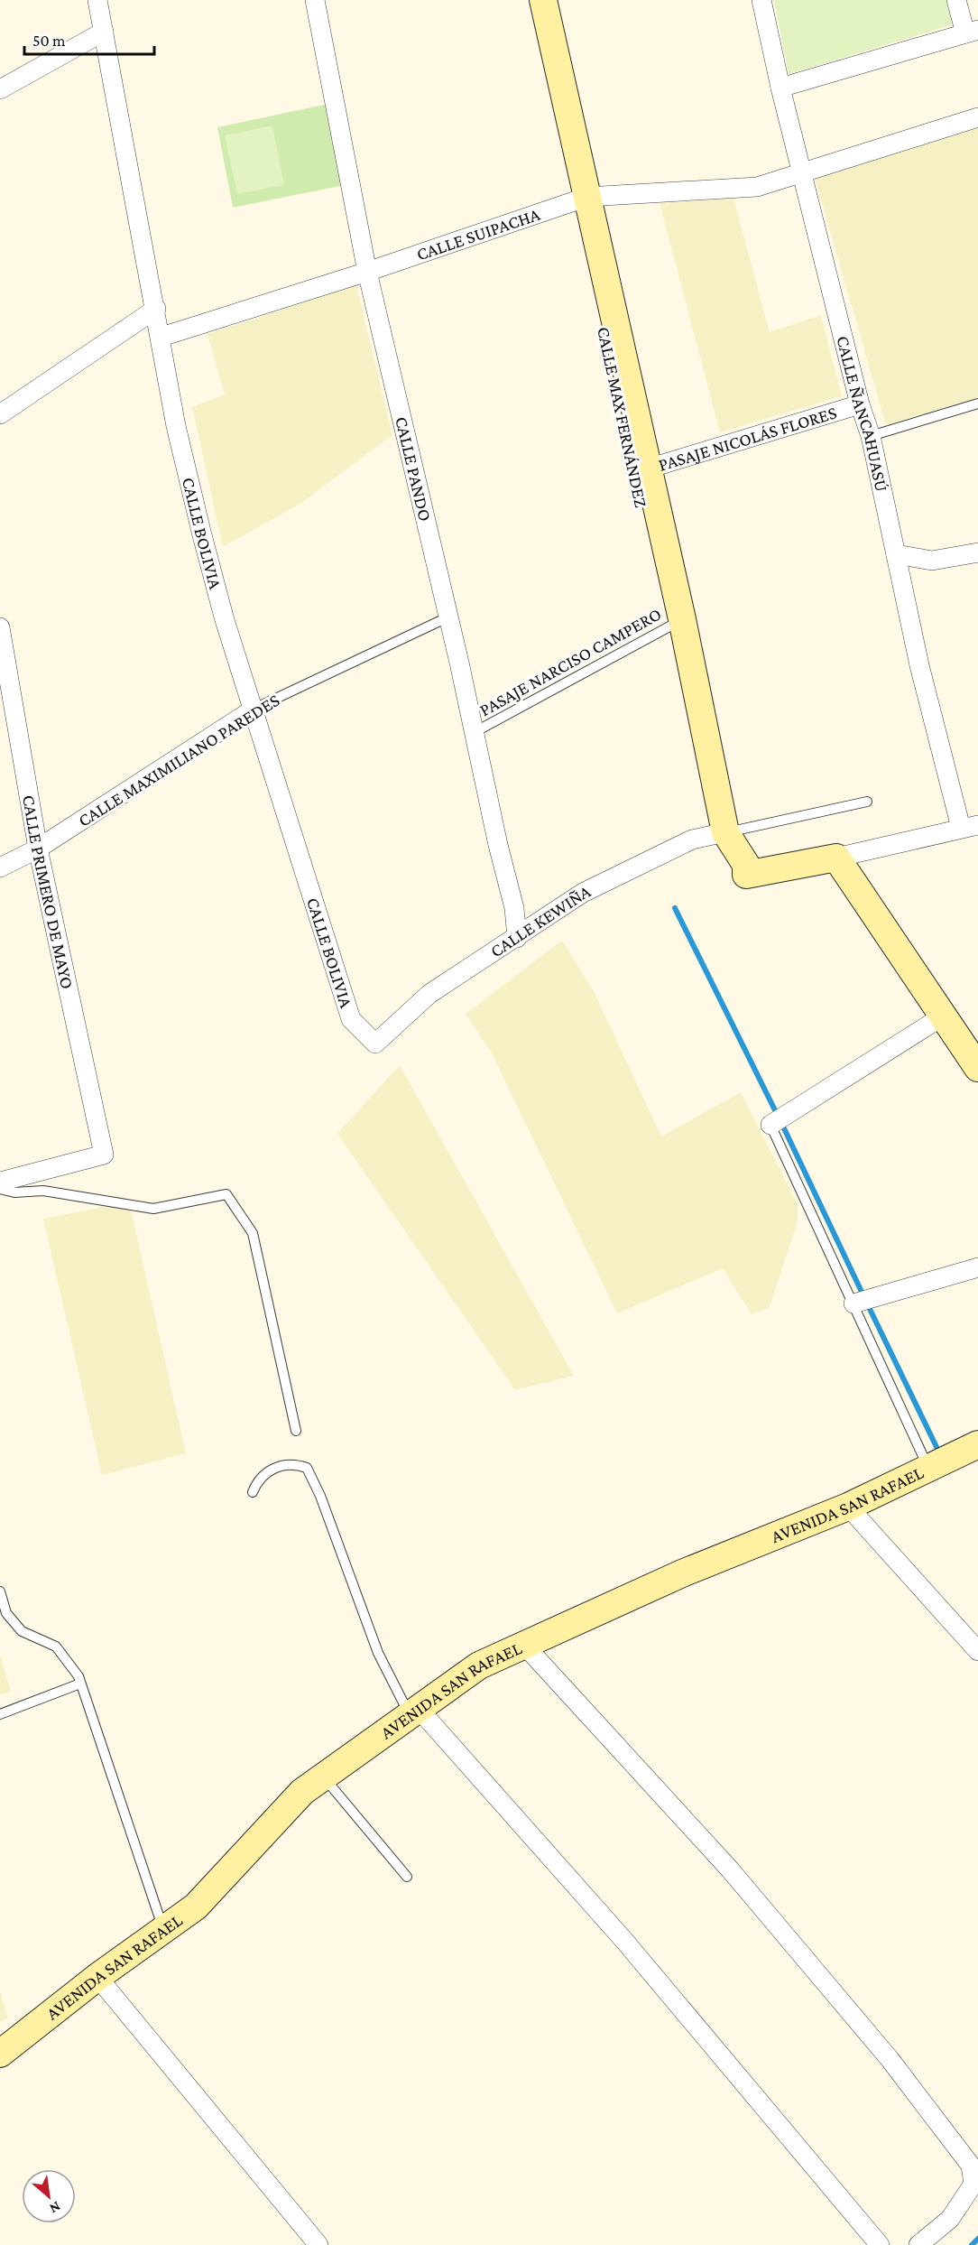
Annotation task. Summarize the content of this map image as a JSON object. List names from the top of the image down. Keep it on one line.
{"streets":{"street":["CALLE SUIPACHA","CALLE ÑANCAHUASÚ","CALLE MAX FERNÁNDEZ","PASAJE NICOLÁS FLORES","CALLE PANDO","CALLE BOLIVIA","CALLE MAXIMILIANO PAREDES","CALLE PRIMERO DE MAYO","CALLE KEWIÑA","AVENIDA SAN RAFAEL"],"lane":["PASAJE NARCISO CAMPERO"]},"crossings":[["CALLE SUIPACHA","CALLE ÑANCAHUASÚ"],["CALLE SUIPACHA","CALLE MAX FERNÁNDEZ"],["CALLE SUIPACHA","CALLE PANDO"],["CALLE SUIPACHA","CALLE BOLIVIA"],["CALLE ÑANCAHUASÚ","PASAJE NICOLÁS FLORES"],["CALLE MAX FERNÁNDEZ","PASAJE NICOLÁS FLORES"],["CALLE MAX FERNÁNDEZ","PASAJE NARCISO CAMPERO"],["CALLE MAX FERNÁNDEZ","CALLE KEWIÑA"],["CALLE PANDO","PASAJE NARCISO CAMPERO"],["CALLE PANDO","CALLE MAXIMILIANO PAREDES"],["CALLE PANDO","CALLE KEWIÑA"],["CALLE BOLIVIA","CALLE MAXIMILIANO PAREDES"],["CALLE BOLIVIA","CALLE KEWIÑA"],["CALLE MAXIMILIANO PAREDES","CALLE PRIMERO DE MAYO"]],"scale_bar":"50 m","north":"bottom right"}
